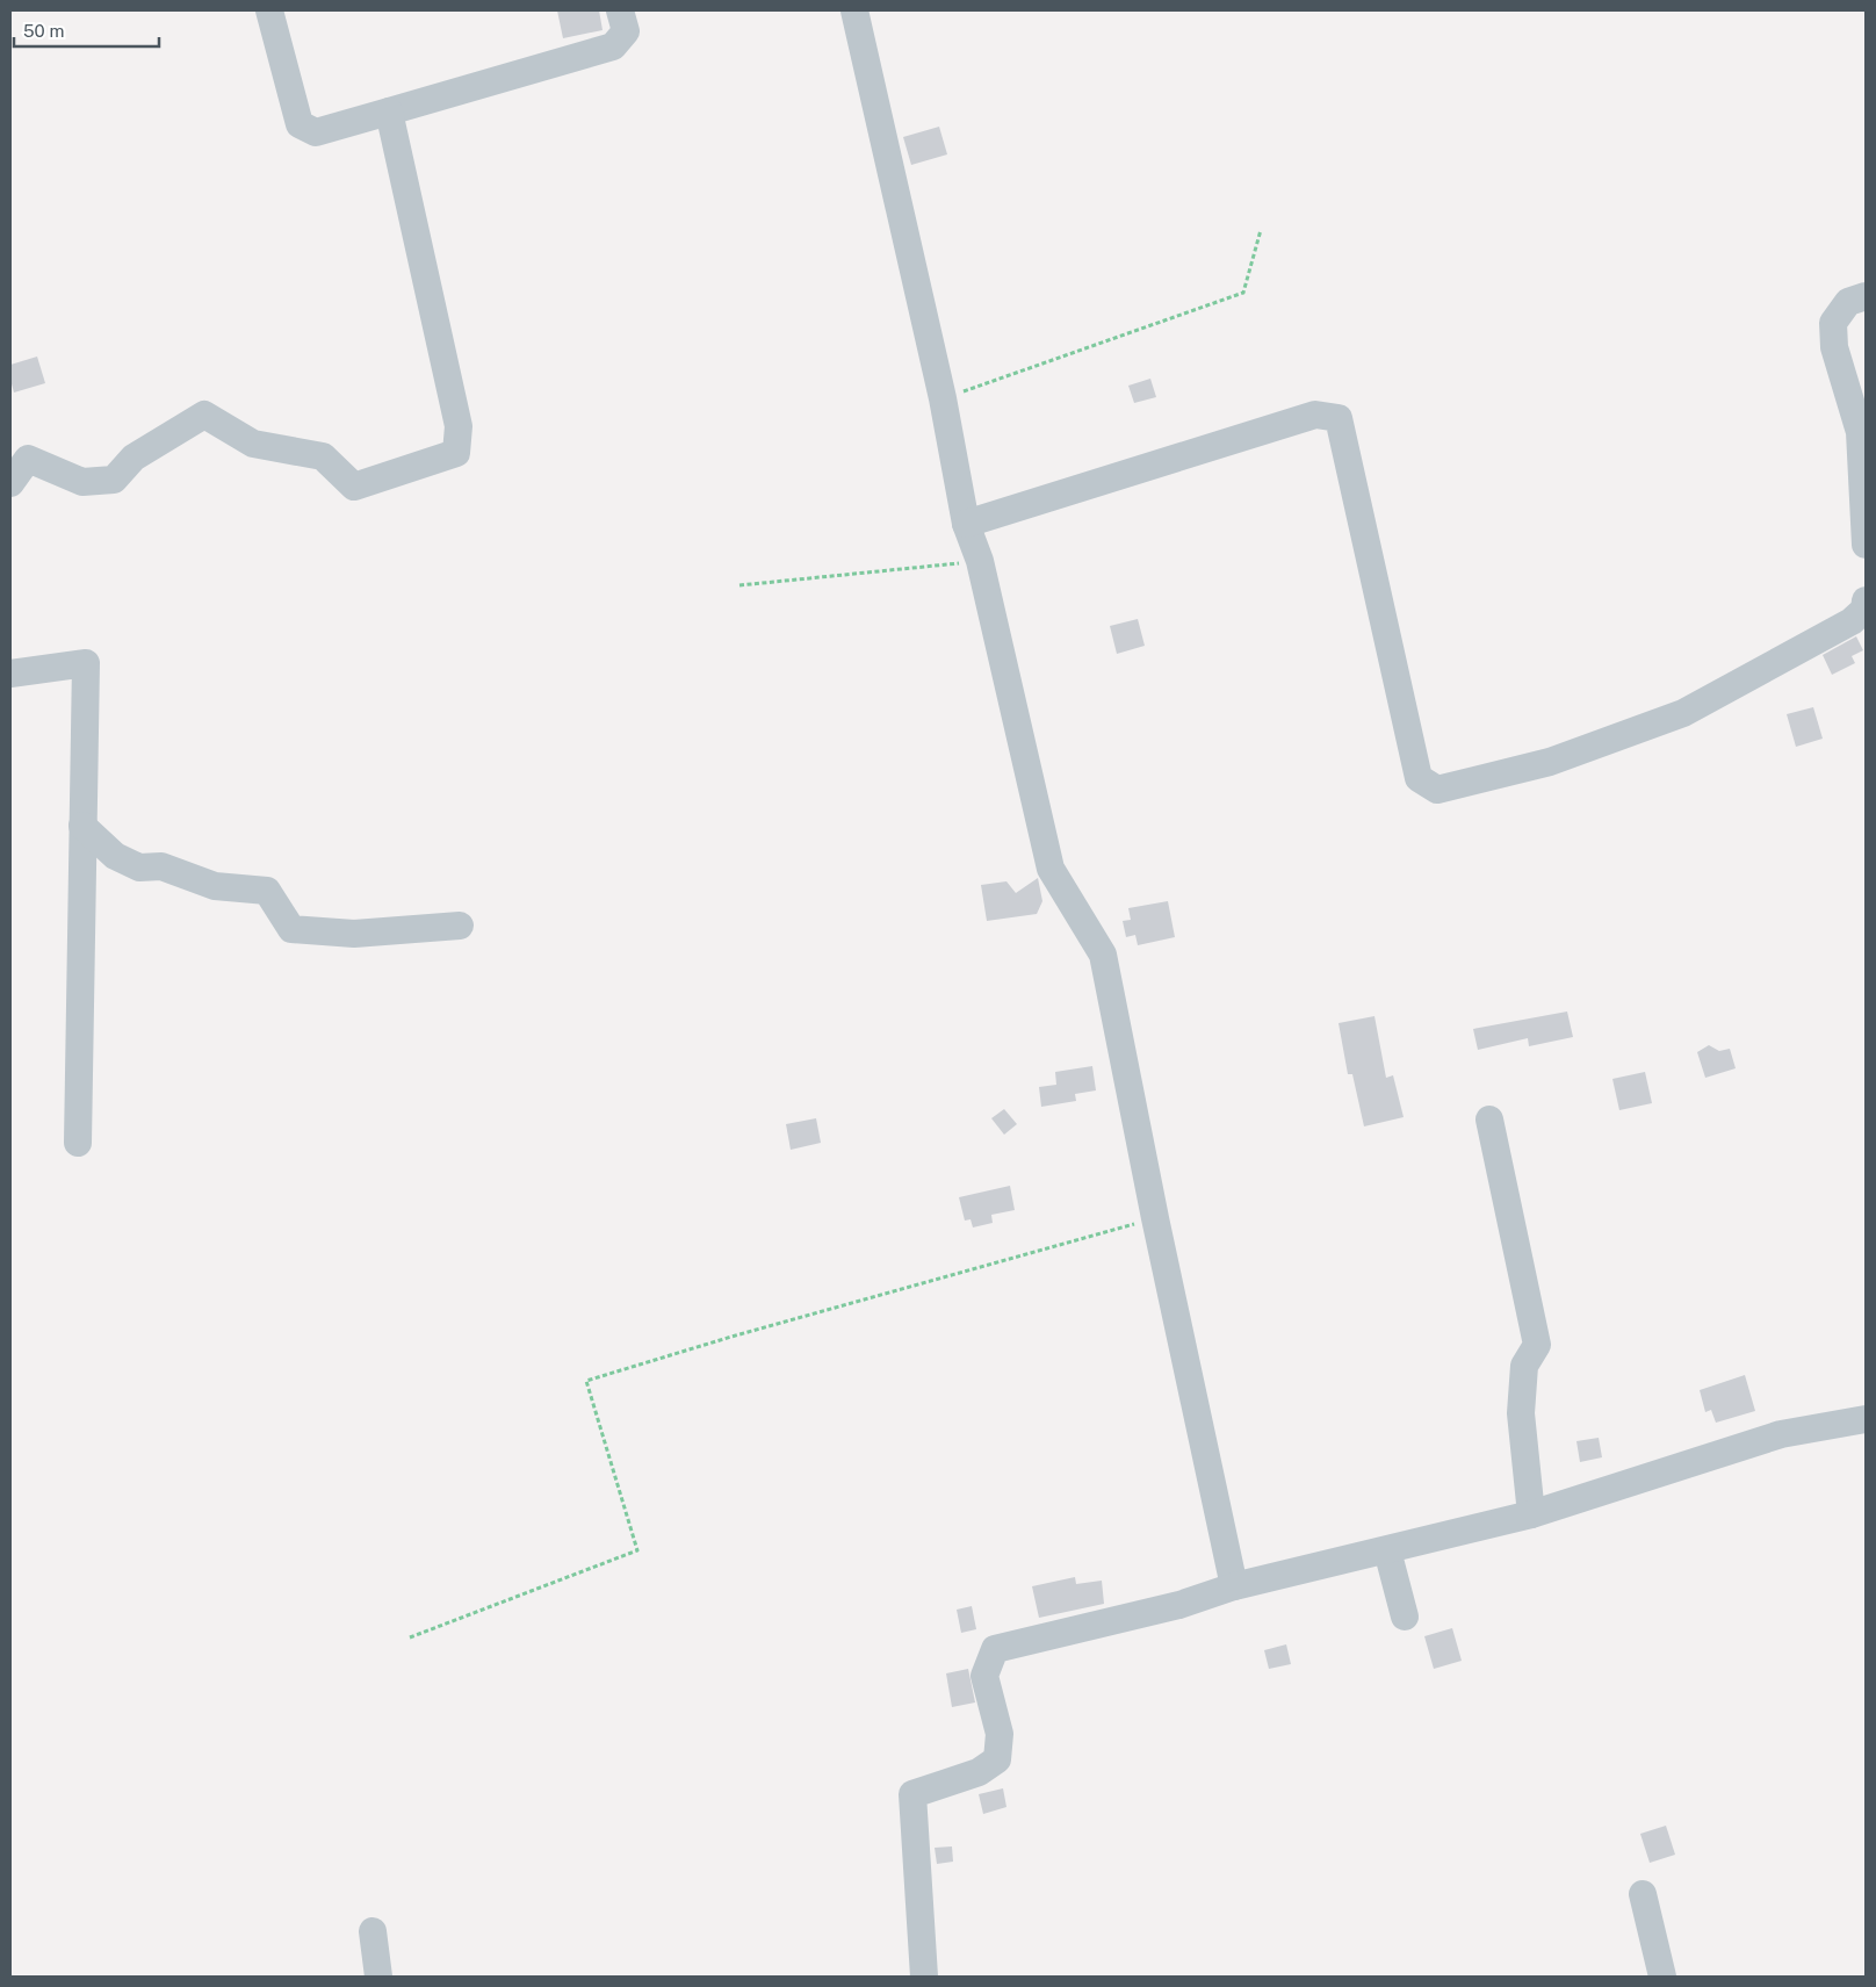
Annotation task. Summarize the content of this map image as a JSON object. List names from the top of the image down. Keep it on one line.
{"scale_bar":"50 m"}
